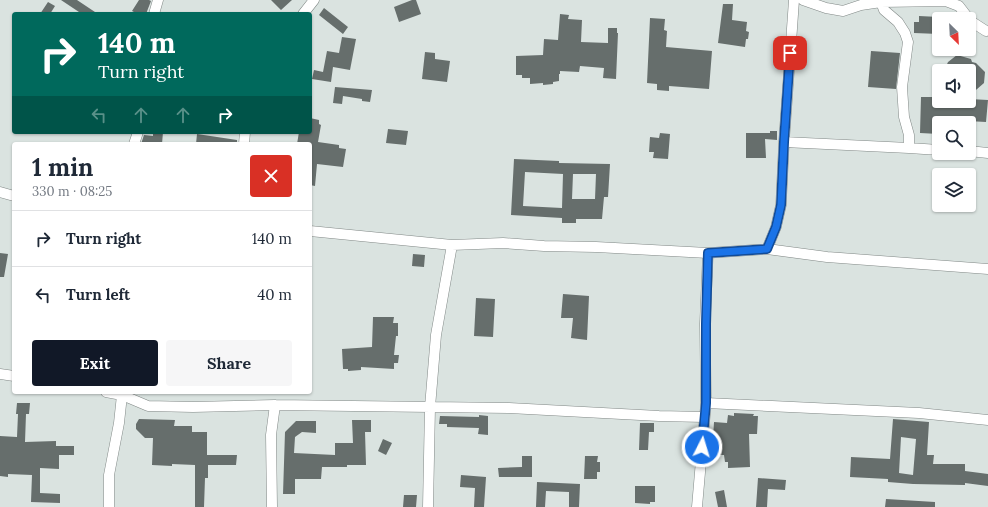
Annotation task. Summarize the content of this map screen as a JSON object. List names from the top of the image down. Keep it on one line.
{"north":"bottom right","page":{"turn":["140 m","Turn right"],"heading":["1 min","330 m · 08:25"],"list":[{"name":"Turn right","value":"140 m"},{"name":"Turn left","value":"40 m"}],"buttons":["Exit","Share"]}}
